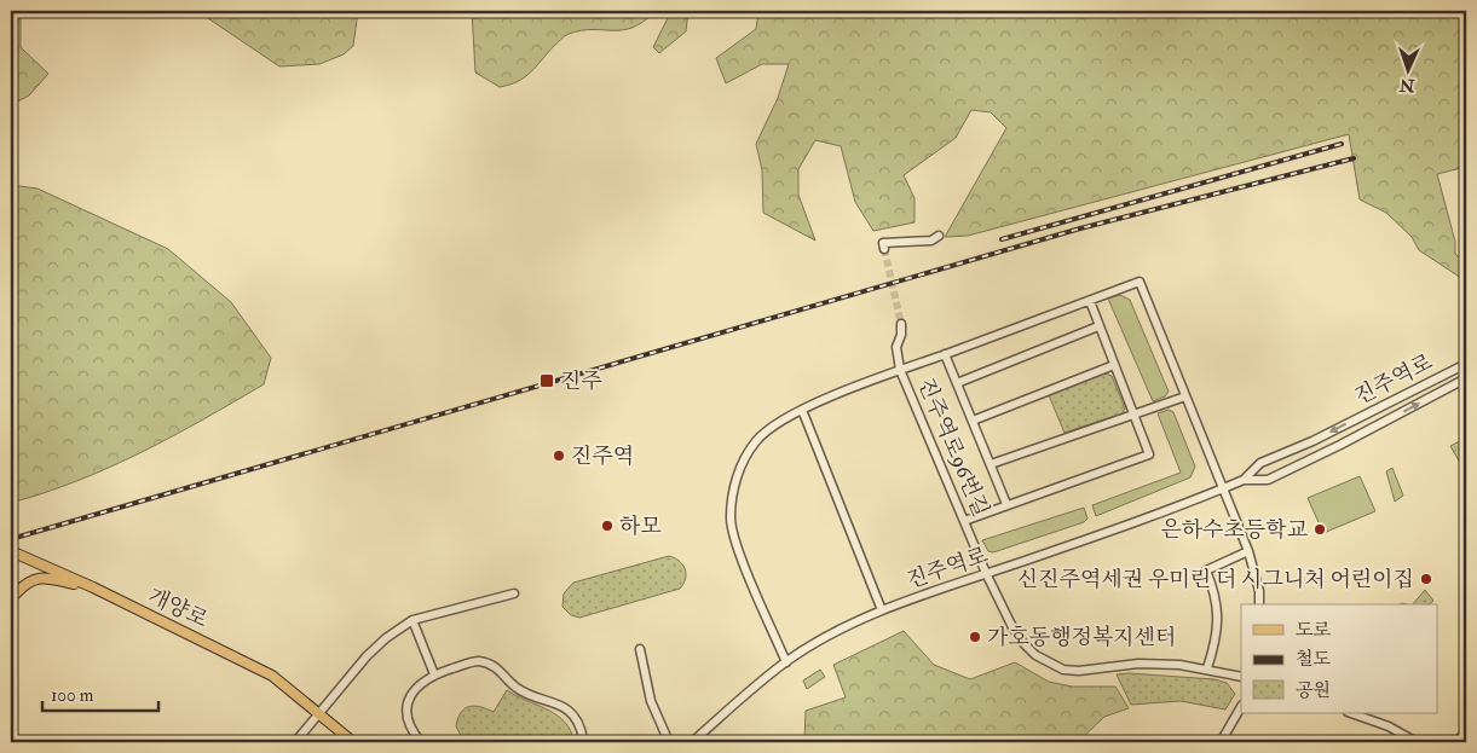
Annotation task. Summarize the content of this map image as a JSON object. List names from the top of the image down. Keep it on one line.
{"streets":{"main road":["개양로"],"street":["진주역로","진주역로96번길"]},"crossings":[["진주역로","진주역로96번길"]],"places":{"transit":["진주"],"other":["진주역","하모","은하수초등학교","신진주역세권 우미린 더 시그니처 어린이집","가호동행정복지센터"]},"legend":["도로","철도","공원"],"scale_bar":"100 m","north":"bottom"}
